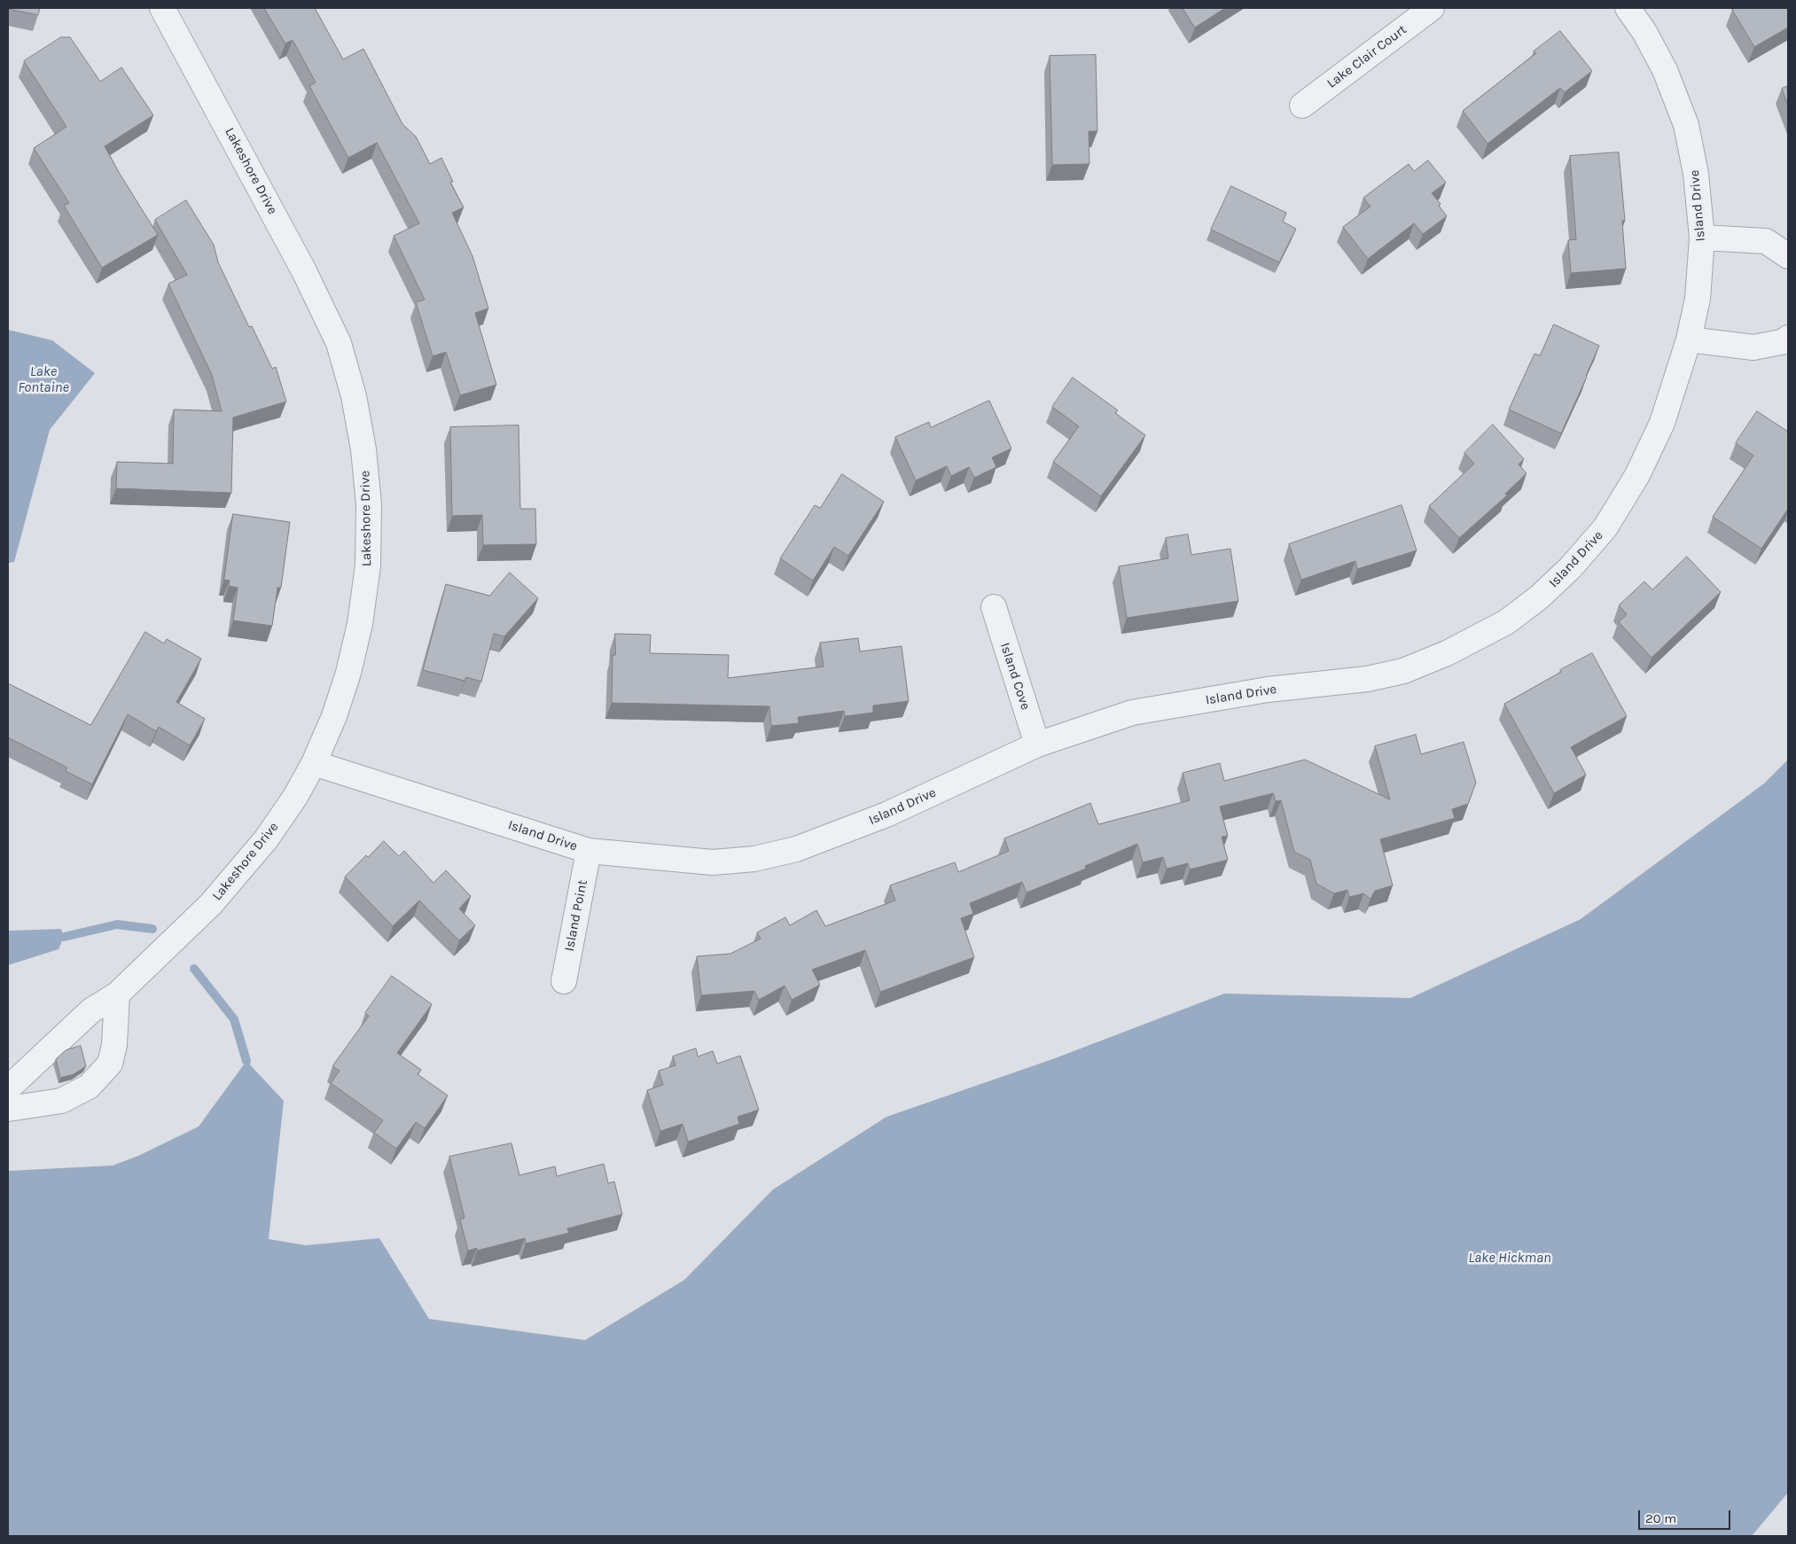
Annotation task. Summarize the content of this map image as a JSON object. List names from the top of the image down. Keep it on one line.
{"streets":{"street":["Lake Clair Court","Lakeshore Drive","Island Drive","Island Cove","Island Point"]},"crossings":[["Lakeshore Drive","Island Drive"],["Island Drive","Island Cove"],["Island Drive","Island Point"]],"water":["Lake Fontaine","Lake Hickman"],"scale_bar":"20 m"}
